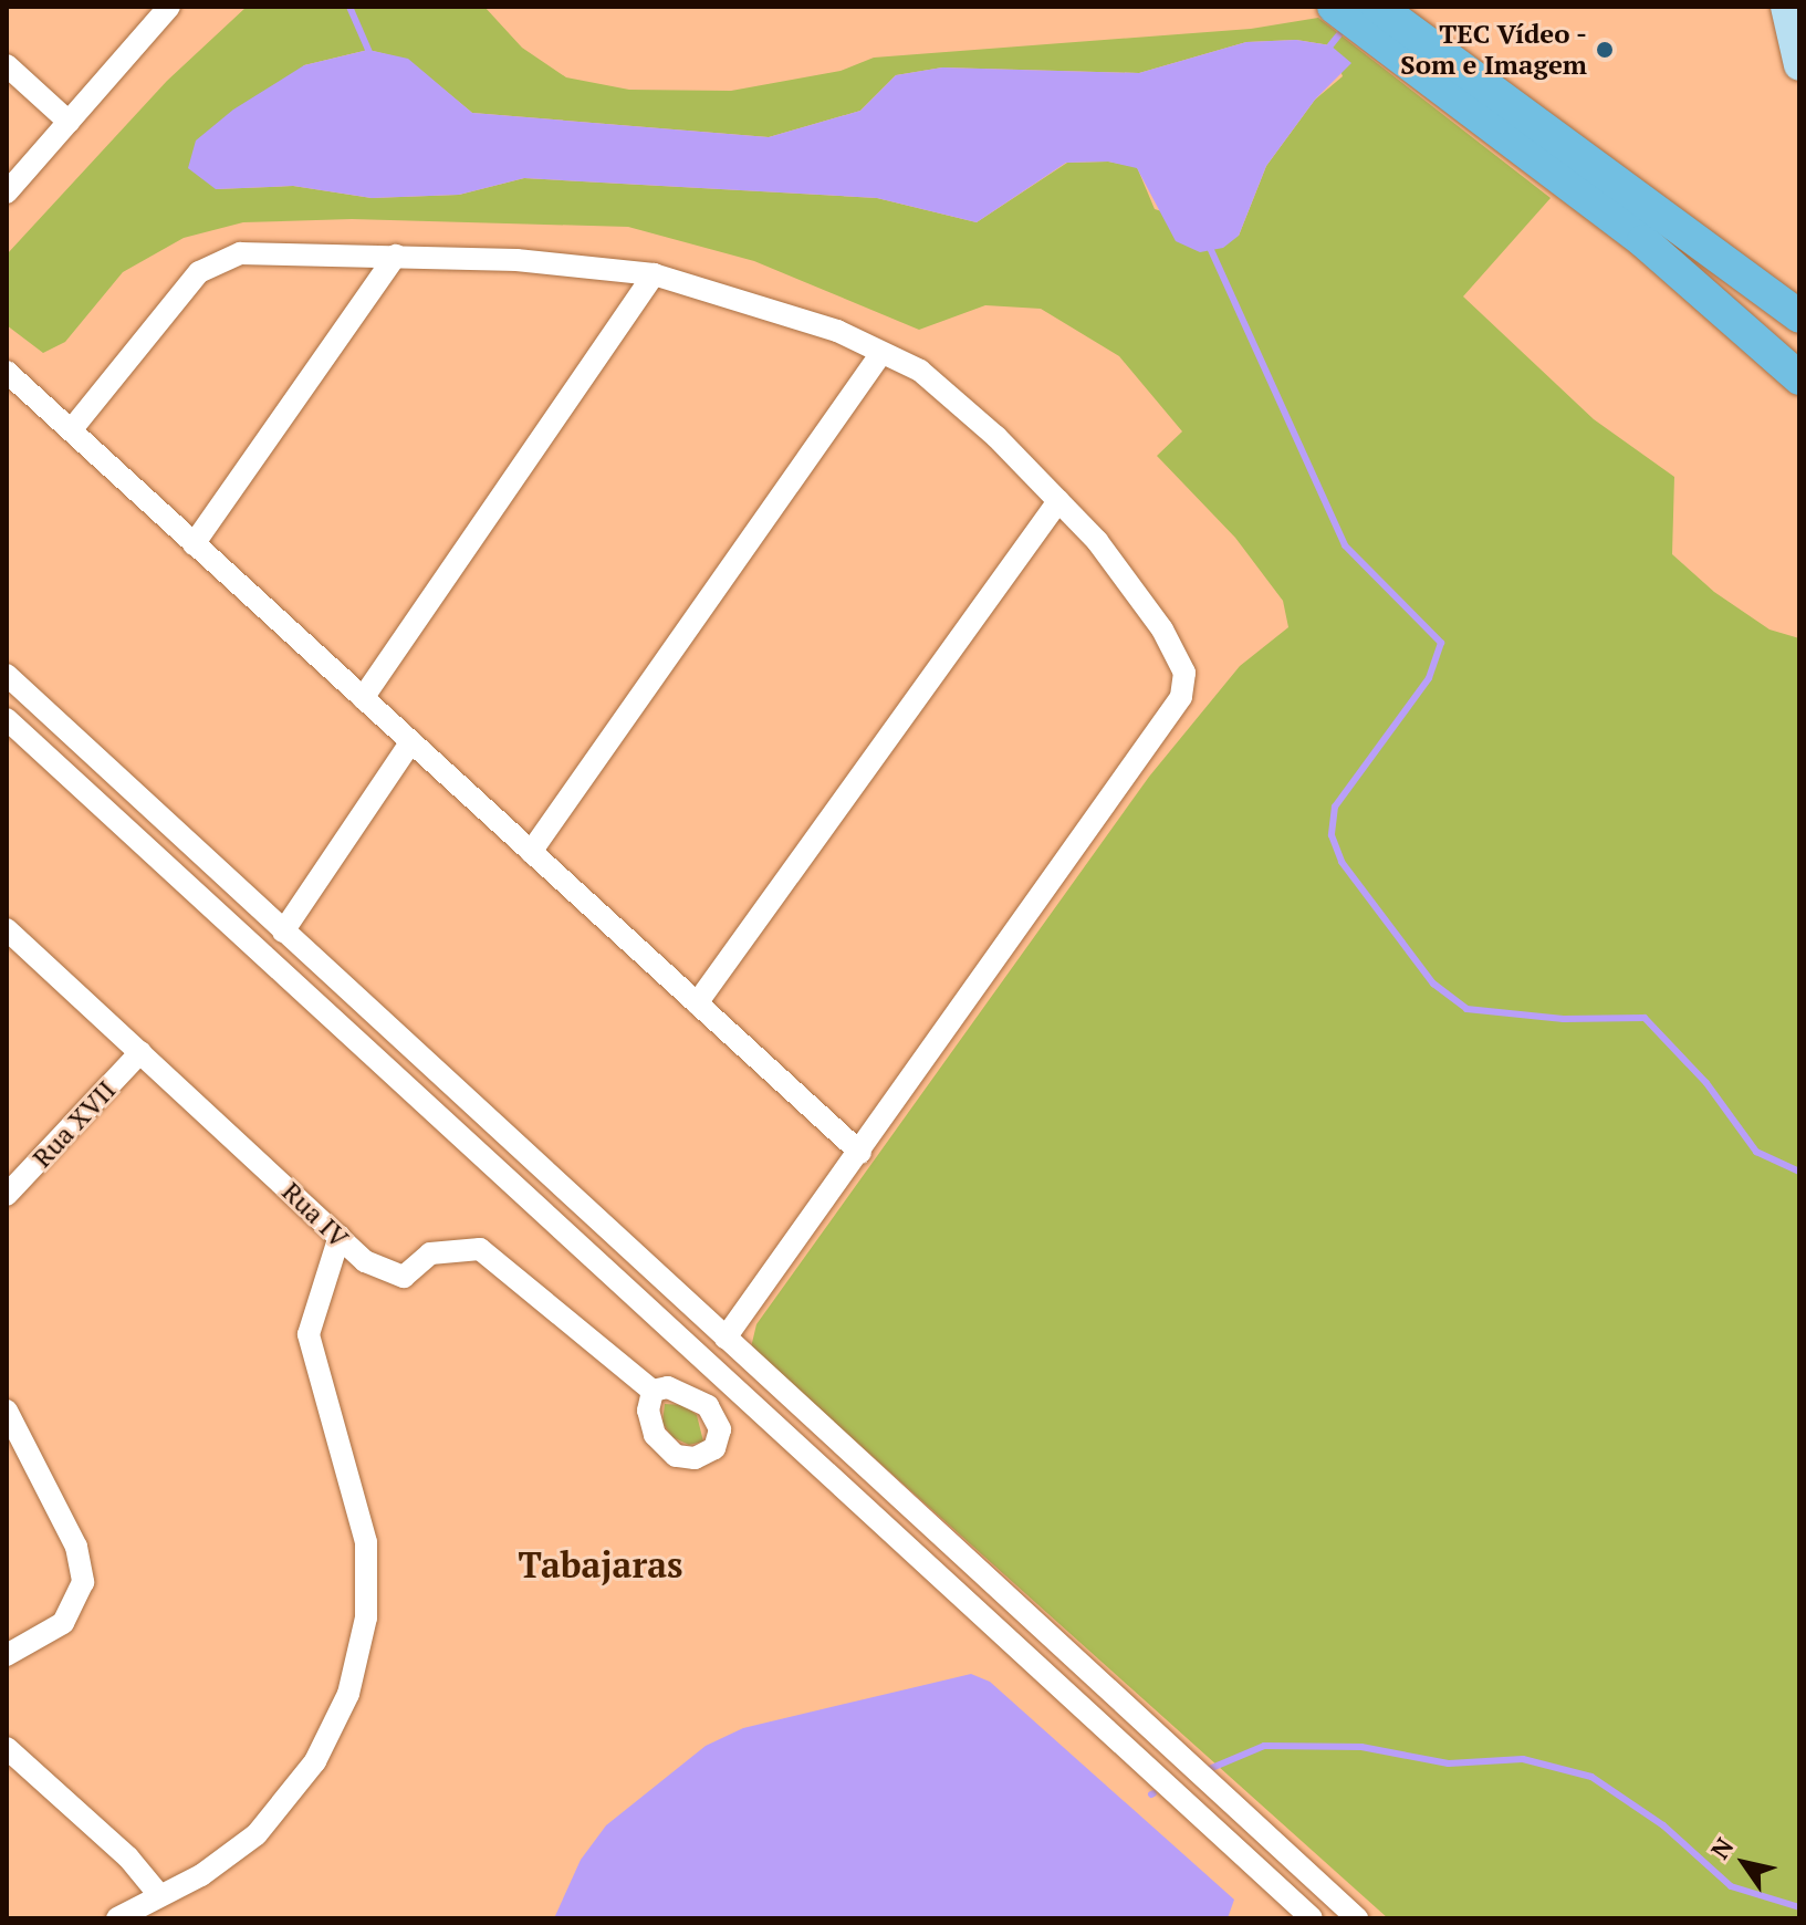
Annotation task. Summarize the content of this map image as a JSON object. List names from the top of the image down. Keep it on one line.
{"streets":{"street":["Rua XVII","Rua IV"]},"crossings":[["Rua XVII","Rua IV"]],"districts":["Tabajaras"],"places":["TEC Vídeo - Som e Imagem"],"north":"top left"}
